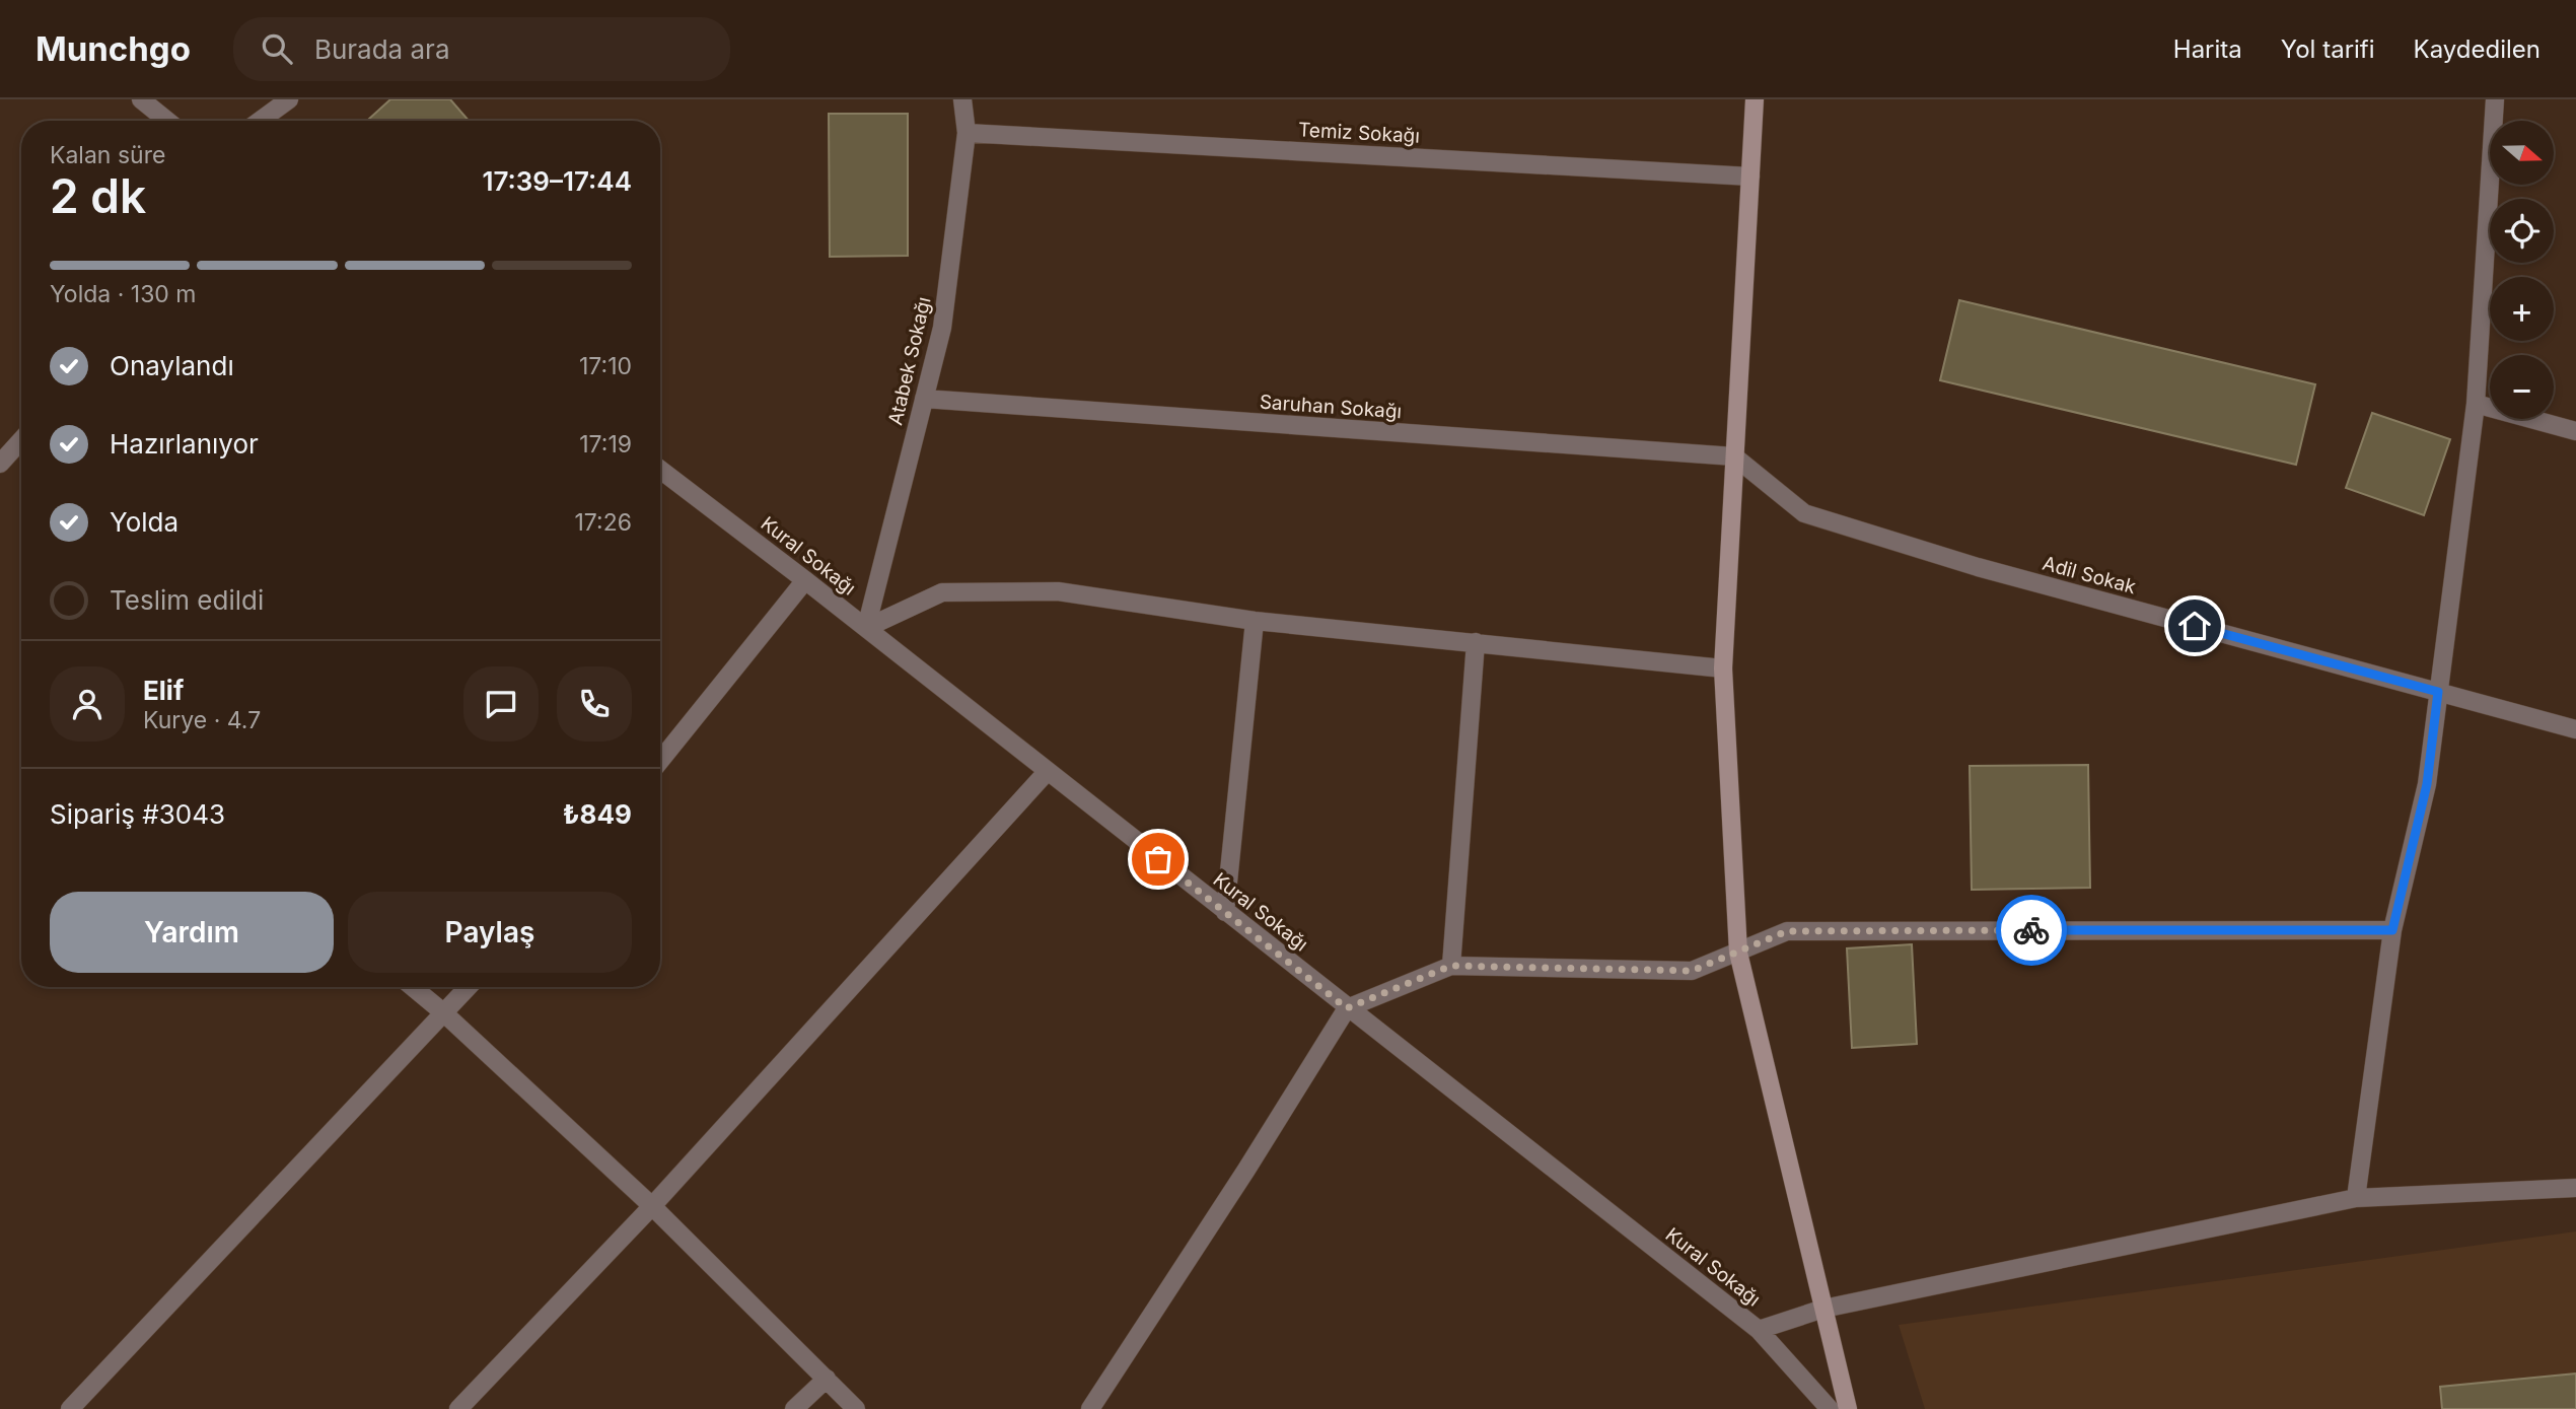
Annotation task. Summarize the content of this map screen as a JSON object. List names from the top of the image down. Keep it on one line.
{"streets":{"street":["Temiz Sokağı","Atabek Sokağı","Saruhan Sokağı","Kural Sokağı","Adil Sokak"]},"crossings":[["Temiz Sokağı","Atabek Sokağı"],["Atabek Sokağı","Saruhan Sokağı"],["Atabek Sokağı","Kural Sokağı"],["Saruhan Sokağı","Adil Sokak"]],"north":"right","page":{"header":"Munchgo","search":"Burada ara","nav":["Harita","Yol tarifi","Kaydedilen"],"map_buttons":["+","−"],"heading":["2 dk","Kalan süre","17:39–17:44"],"panel":["Elif","Kurye · 4.7","Sipariş #3043","₺849"],"bar":"Yolda · 130 m","list":[["Onaylandı","17:10"],["Hazırlanıyor","17:19"],["Yolda","17:26"],"Teslim edildi"],"buttons":["Yardım","Paylaş"]}}
